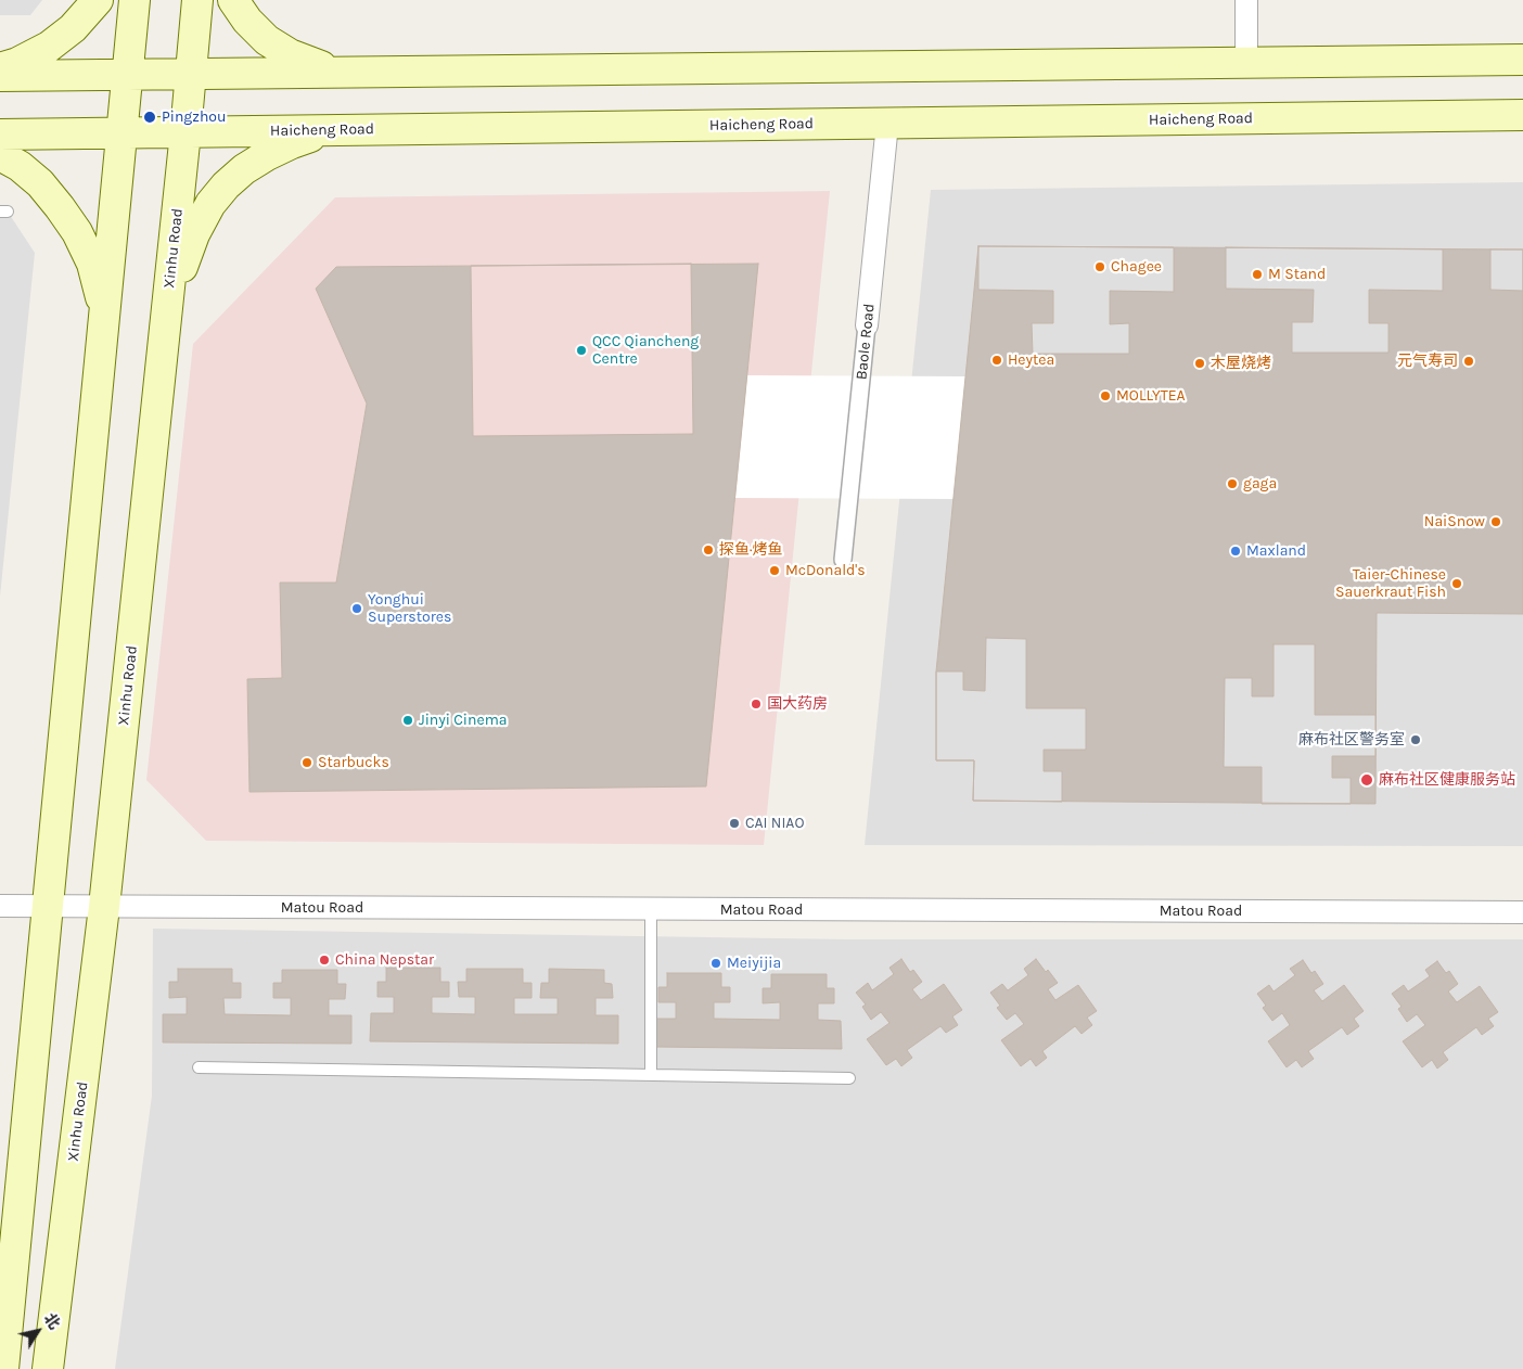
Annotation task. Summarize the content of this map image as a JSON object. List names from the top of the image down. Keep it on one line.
{"streets":{"main road":["Haicheng Road","Xinhu Road"],"street":["Baole Road","Matou Road"]},"crossings":[["Haicheng Road","Xinhu Road"],["Haicheng Road","Baole Road"],["Xinhu Road","Matou Road"]],"places":["Pingzhou","Chagee","M Stand","QCC Qiancheng Centre","Heytea","元气寿司","木屋烧烤","MOLLYTEA","gaga","NaiSnow","探鱼·烤鱼","Maxland","McDonald's","Taier-Chinese Sauerkraut Fish","Yonghui Superstores","国大药房","Jinyi Cinema","麻布社区警务室","Starbucks","麻布社区健康服务站","CAI NIAO","China Nepstar","Meiyijia"],"north":"top right"}
